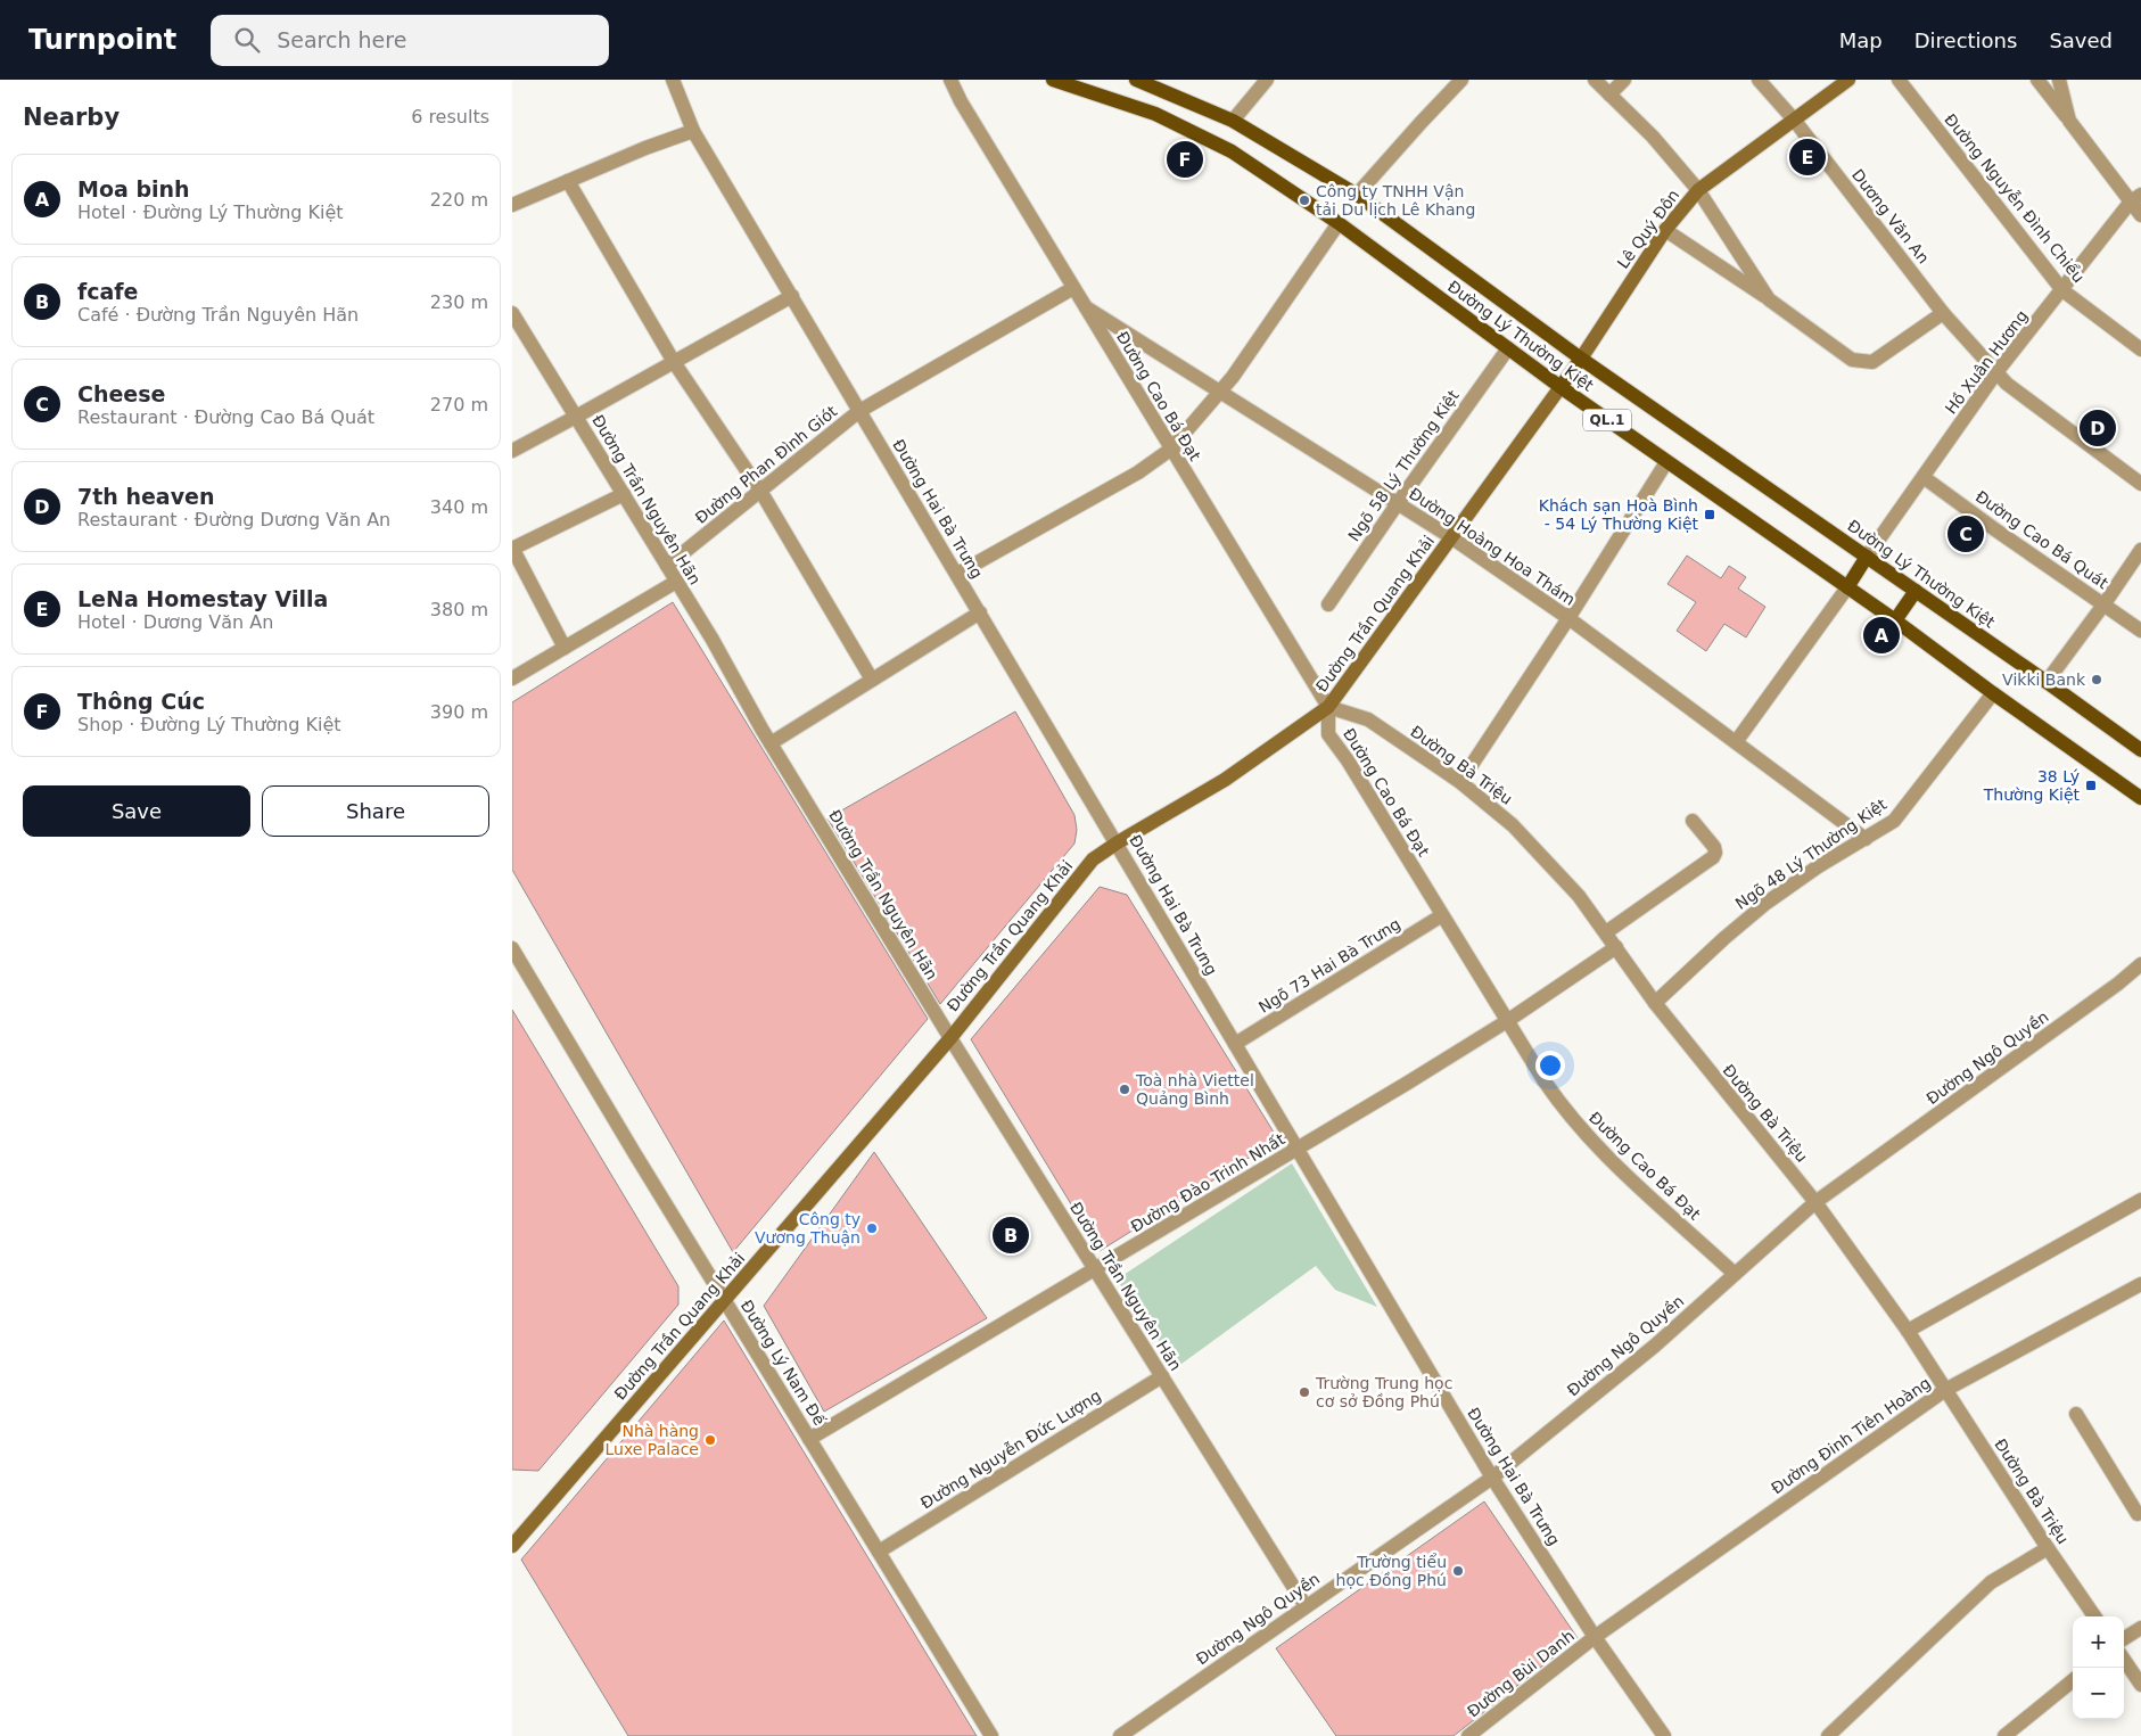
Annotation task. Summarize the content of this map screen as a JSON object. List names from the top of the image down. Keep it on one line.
{"streets":{"main road":["Lê Quý Đôn","Đường Lý Thường Kiệt","QL.1","Đường Trần Quang Khải"],"street":["Đường Nguyễn Đình Chiểu","Dương Văn An","Hồ Xuân Hương","Đường Cao Bá Đạt","Đường Phan Đình Giót","Ngõ 58 Lý Thường Kiệt","Đường Trần Nguyên Hãn","Đường Hai Bà Trưng","Đường Cao Bá Quát","Đường Hoàng Hoa Thám","Đường Bà Triệu","Ngõ 48 Lý Thường Kiệt","Ngõ 73 Hai Bà Trưng","Đường Ngô Quyền","Đường Đào Trinh Nhất","Đường Lý Nam Đế","Đường Đinh Tiên Hoàng","Đường Nguyễn Đức Lượng","Đường Bùi Danh"]},"crossings":[["Đường Nguyễn Đình Chiểu","Hồ Xuân Hương"],["Dương Văn An","Lê Quý Đôn"],["Dương Văn An","Hồ Xuân Hương"],["Lê Quý Đôn","Đường Lý Thường Kiệt"],["Đường Lý Thường Kiệt","Hồ Xuân Hương"],["Đường Lý Thường Kiệt","Ngõ 58 Lý Thường Kiệt"],["Đường Lý Thường Kiệt","Đường Trần Quang Khải"],["Đường Lý Thường Kiệt","Ngõ 48 Lý Thường Kiệt"],["Hồ Xuân Hương","Đường Cao Bá Quát"],["Đường Cao Bá Đạt","Đường Phan Đình Giót"],["Đường Cao Bá Đạt","Đường Hoàng Hoa Thám"],["Đường Cao Bá Đạt","Đường Trần Quang Khải"],["Đường Cao Bá Đạt","Đường Bà Triệu"],["Đường Cao Bá Đạt","Ngõ 73 Hai Bà Trưng"],["Đường Cao Bá Đạt","Đường Ngô Quyền"],["Đường Cao Bá Đạt","Đường Đào Trinh Nhất"],["Đường Phan Đình Giót","Đường Trần Nguyên Hãn"],["Đường Phan Đình Giót","Đường Hai Bà Trưng"],["Ngõ 58 Lý Thường Kiệt","Đường Hoàng Hoa Thám"],["Đường Trần Nguyên Hãn","Đường Trần Quang Khải"],["Đường Trần Nguyên Hãn","Đường Ngô Quyền"],["Đường Trần Nguyên Hãn","Đường Đào Trinh Nhất"],["Đường Trần Nguyên Hãn","Đường Nguyễn Đức Lượng"],["Đường Hai Bà Trưng","Đường Trần Quang Khải"],["Đường Hai Bà Trưng","Ngõ 73 Hai Bà Trưng"],["Đường Hai Bà Trưng","Đường Ngô Quyền"],["Đường Hai Bà Trưng","Đường Đào Trinh Nhất"],["Đường Hai Bà Trưng","Đường Đinh Tiên Hoàng"],["Đường Hai Bà Trưng","Đường Bùi Danh"],["Đường Hoàng Hoa Thám","Đường Trần Quang Khải"],["Đường Hoàng Hoa Thám","Ngõ 48 Lý Thường Kiệt"],["Đường Trần Quang Khải","Đường Bà Triệu"],["Đường Trần Quang Khải","Đường Lý Nam Đế"],["Đường Bà Triệu","Ngõ 48 Lý Thường Kiệt"],["Đường Bà Triệu","Đường Ngô Quyền"],["Đường Bà Triệu","Đường Đào Trinh Nhất"],["Đường Bà Triệu","Đường Đinh Tiên Hoàng"],["Đường Đào Trinh Nhất","Đường Lý Nam Đế"],["Đường Lý Nam Đế","Đường Nguyễn Đức Lượng"],["Đường Đinh Tiên Hoàng","Đường Bùi Danh"]],"places":{"other":["Công ty TNHH Vận tải Du lịch Lê Khang","Vikki Bank","Toà nhà Viettel Quảng Bình","Công ty Vương Thuận","Trường Trung học cơ sở Đồng Phú","Nhà hàng Luxe Palace","Trường tiểu học Đồng Phú"],"transit":["Khách sạn Hoà Bình - 54 Lý Thường Kiệt","38 Lý Thường Kiệt"]},"page":{"header":"Turnpoint","search":"Search here","nav":["Map","Directions","Saved"],"heading":["Nearby","6 results"],"pins":["E","F","D","C","A","B"],"list":[{"mark":"A","name":"Moa binh","note":"Hotel · Đường Lý Thường Kiệt","value":"220 m"},{"mark":"B","name":"fcafe","note":"Café · Đường Trần Nguyên Hãn","value":"230 m"},{"mark":"C","name":"Cheese","note":"Restaurant · Đường Cao Bá Quát","value":"270 m"},{"mark":"D","name":"7th heaven","note":"Restaurant · Đường Dương Văn An","value":"340 m"},{"mark":"E","name":"LeNa Homestay Villa","note":"Hotel · Dương Văn An","value":"380 m"},{"mark":"F","name":"Thông Cúc","note":"Shop · Đường Lý Thường Kiệt","value":"390 m"}],"buttons":["Save","Share"],"map_buttons":["+","−"]}}
